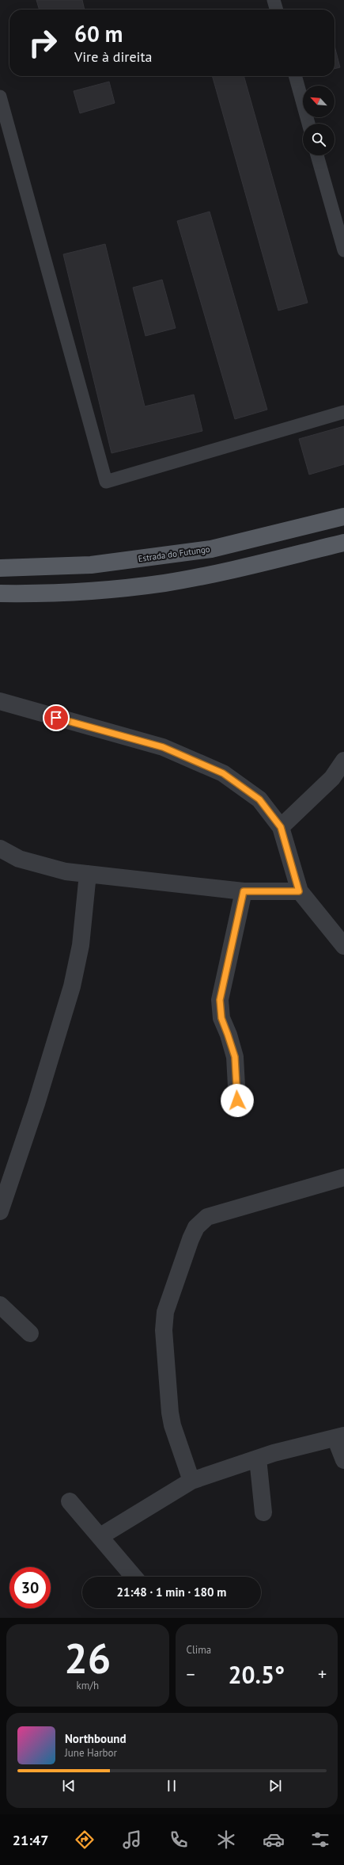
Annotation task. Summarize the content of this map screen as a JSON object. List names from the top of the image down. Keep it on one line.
{"streets":{"main road":["Estrada do Futungo"]},"north":"top left","page":{"turn":["60 m","Vire à direita"],"limit":"30","trip":"21:48 · 1 min · 180 m","tile":[["26","km/h"],"Clima"],"heat":["−","20.5°","+"],"song":["Northbound","June Harbor"],"tabs":"21:47"}}
